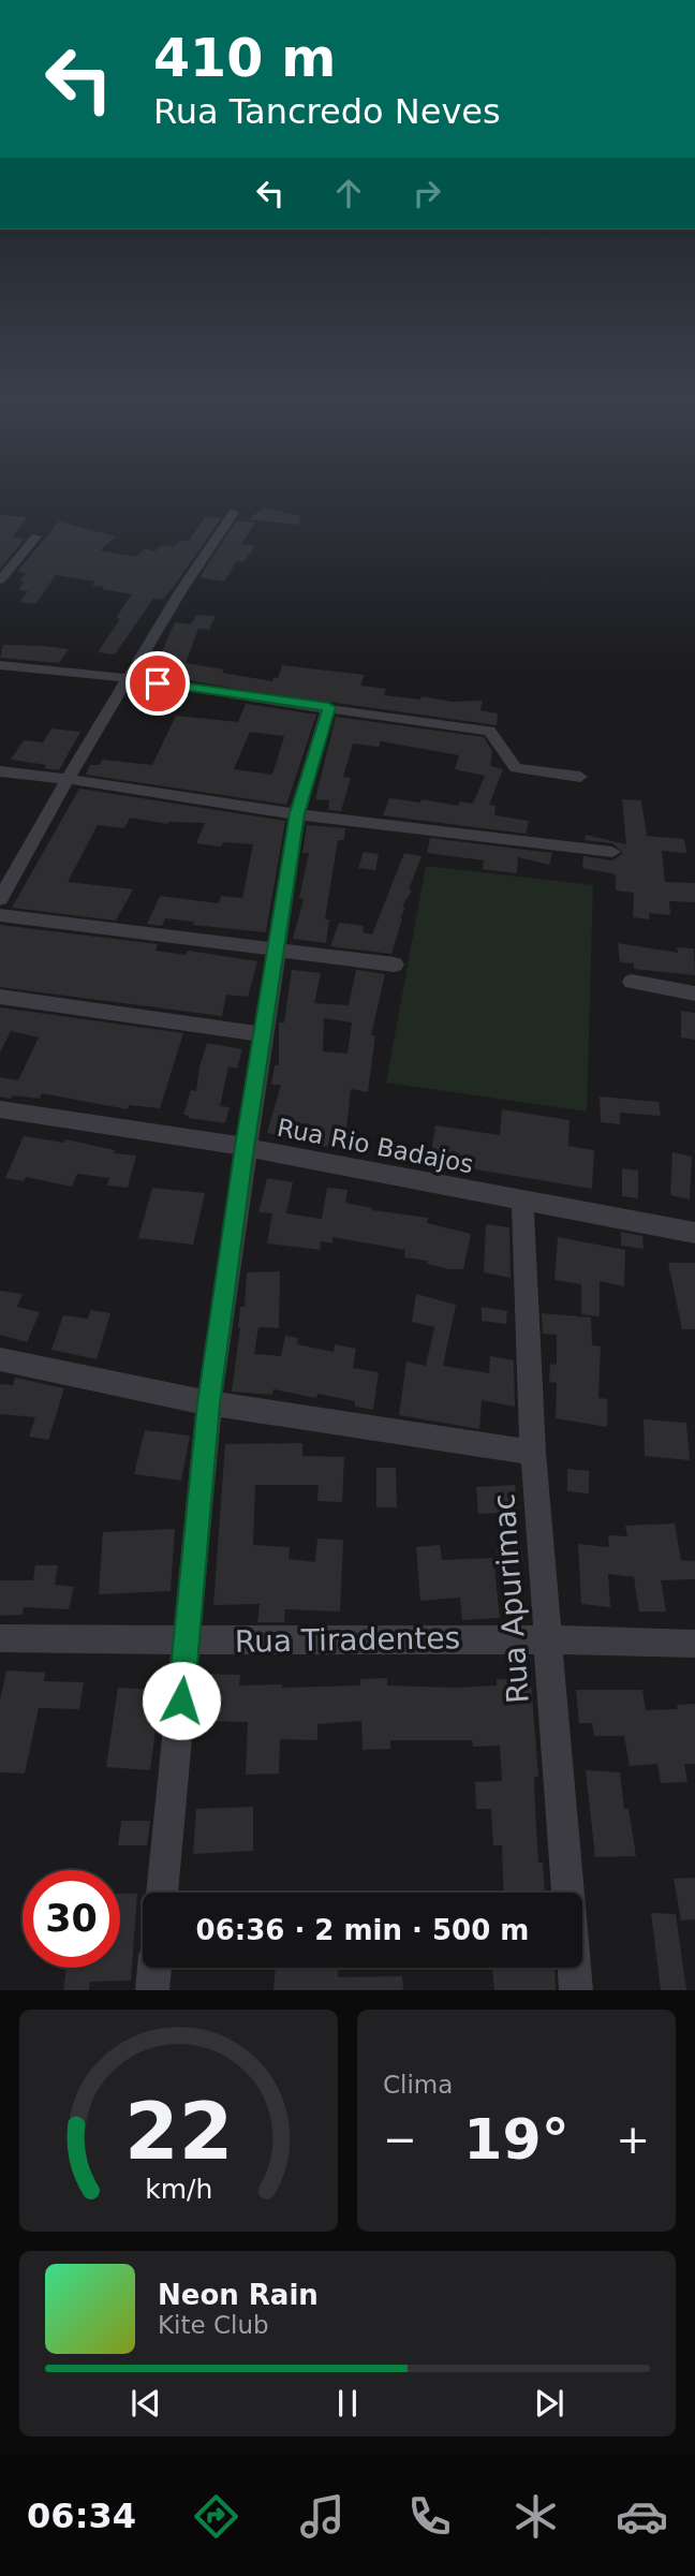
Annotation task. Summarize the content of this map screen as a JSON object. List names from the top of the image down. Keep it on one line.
{"streets":{"street":["Rua Rio Badajos","Rua Apurimac","Rua Tiradentes"]},"crossings":[["Rua Rio Badajos","Rua Apurimac"],["Rua Apurimac","Rua Tiradentes"]],"page":{"turn":["410 m","Rua Tancredo Neves"],"limit":"30","trip":"06:36 · 2 min · 500 m","tile":"Clima","heat":["−","19°","+"],"song":["Neon Rain","Kite Club"],"tabs":"06:34","gauge":["22","km/h"]}}
